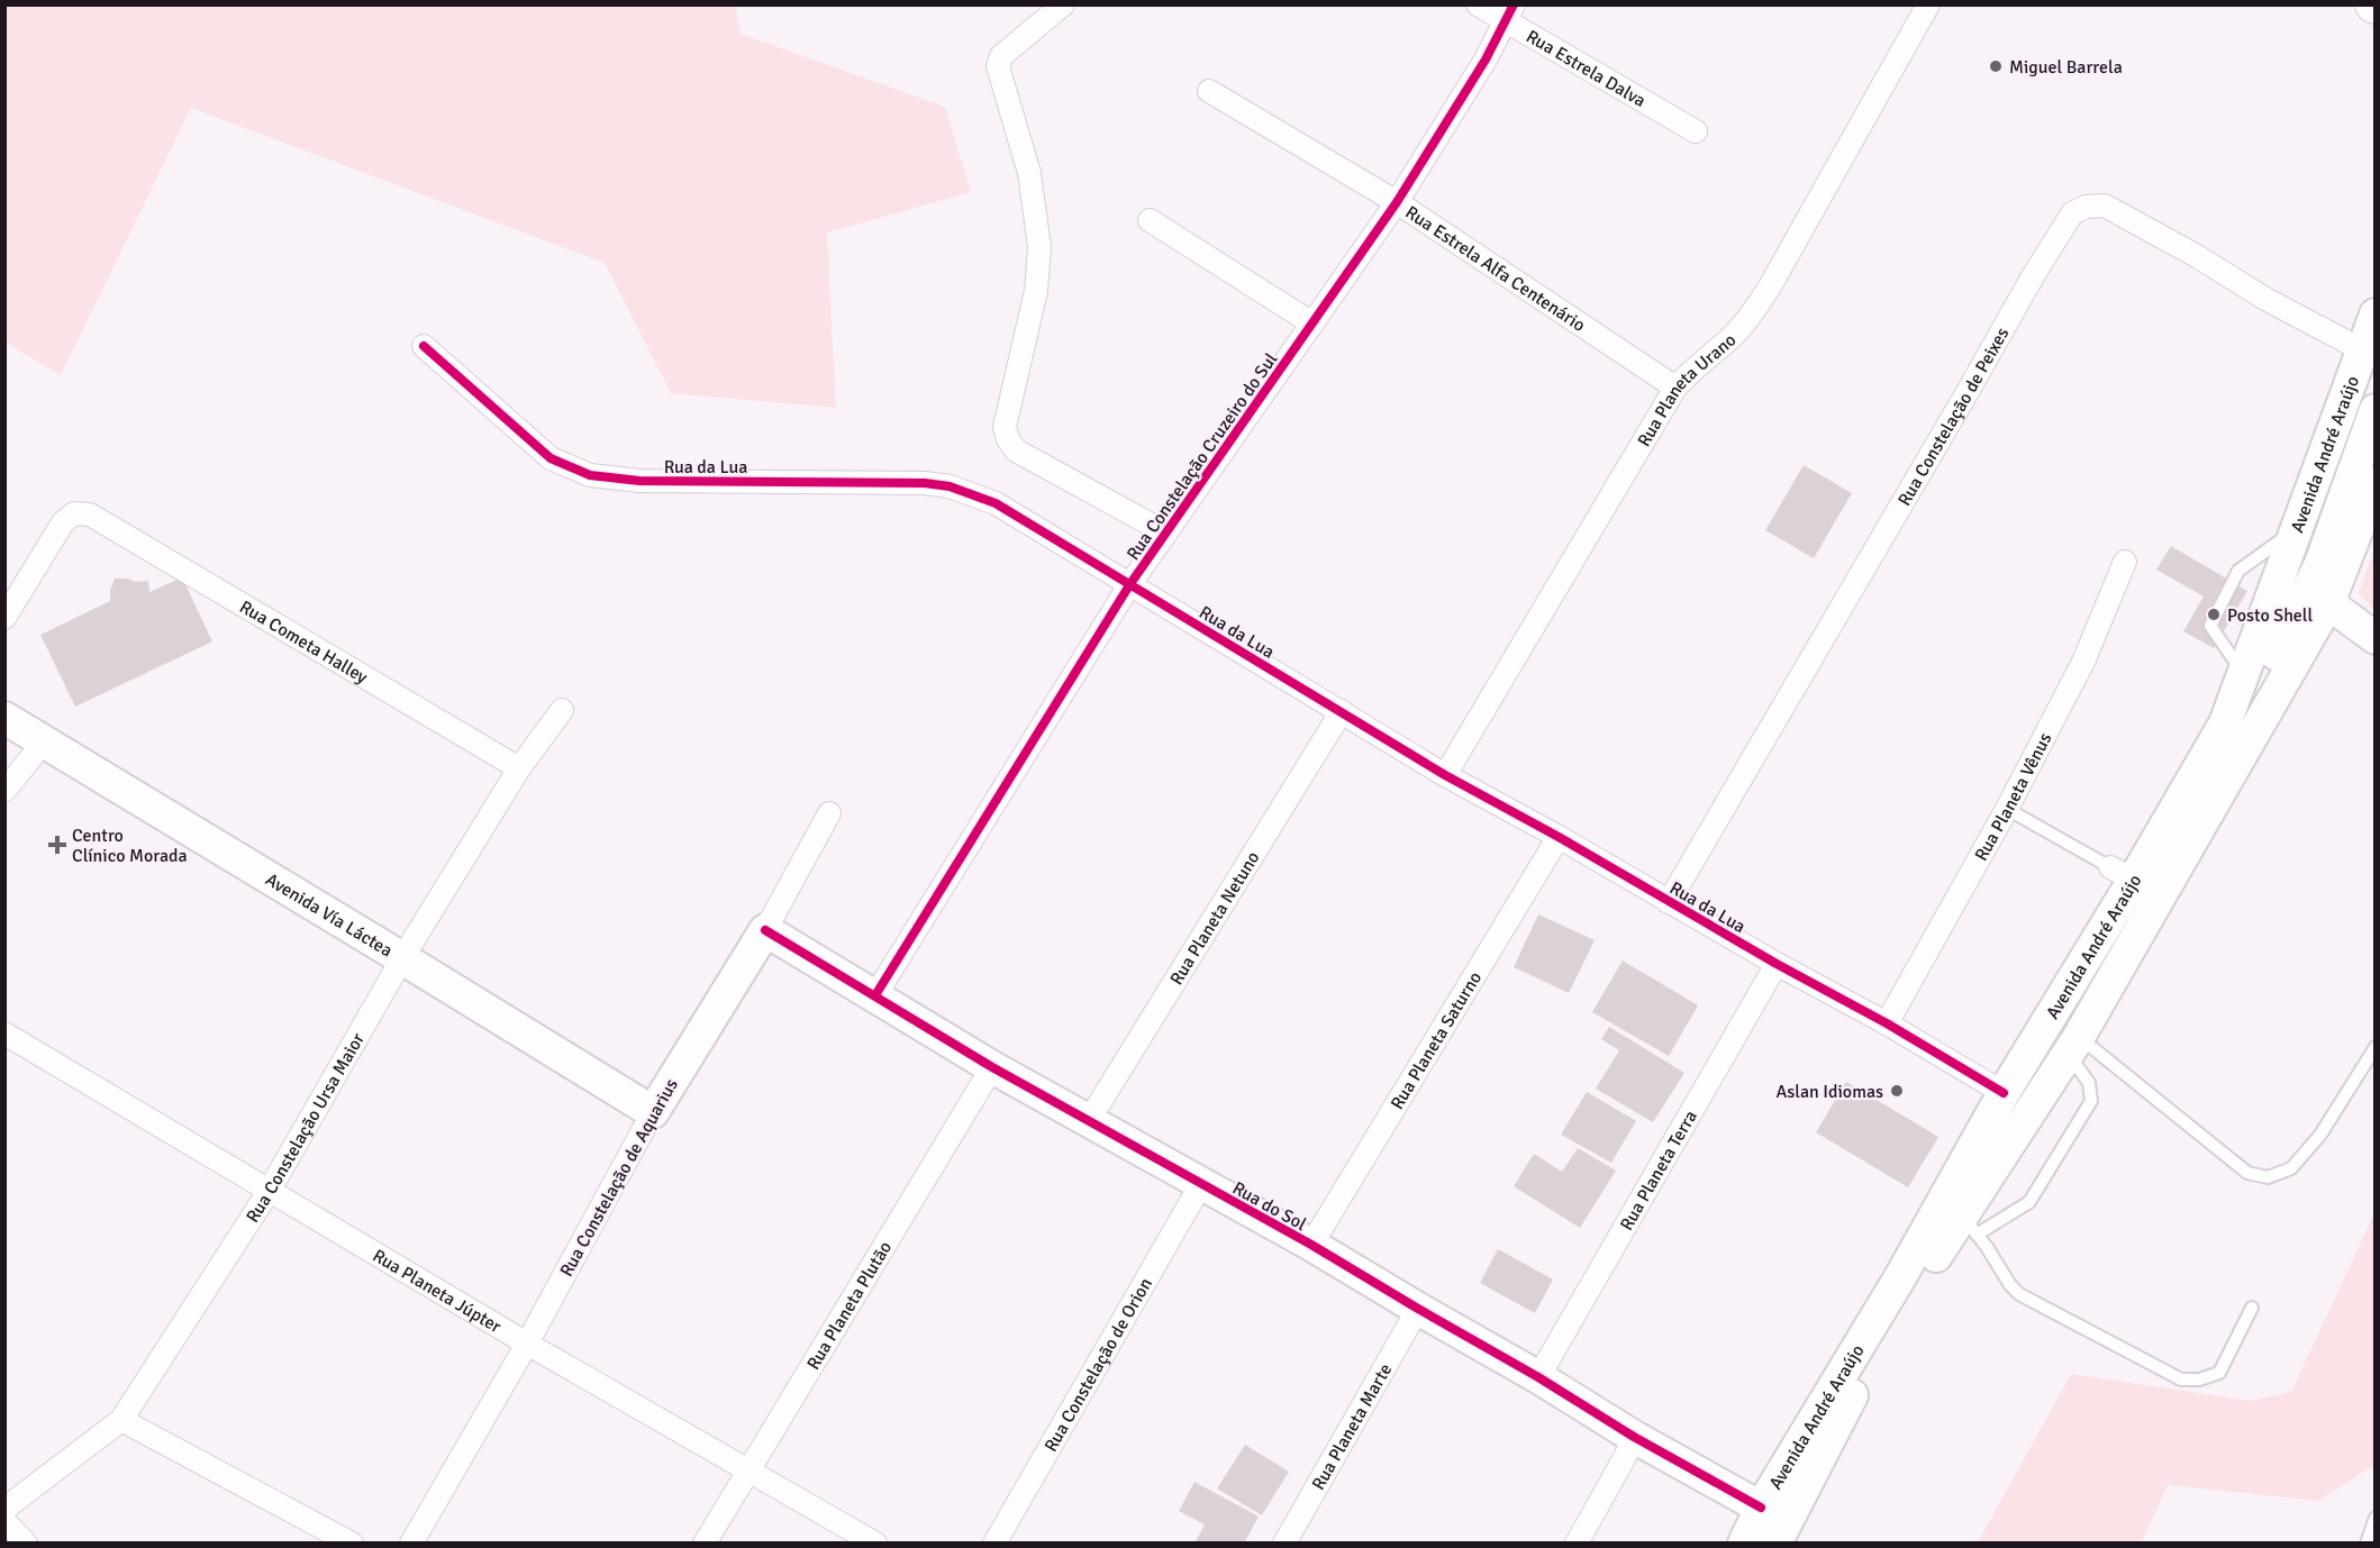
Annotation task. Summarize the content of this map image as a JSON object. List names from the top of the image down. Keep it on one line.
{"streets":{"main road":["Avenida André Araújo","Avenida Vía Láctea","Rua Constelação de Aquarius","Rua do Sol"],"street":["Rua Estrela Dalva","Rua Estrela Alfa Centenário","Rua Planeta Urano","Rua Constelação de Peixes","Rua Constelação Cruzeiro do Sul","Rua da Lua","Rua Cometa Halley","Rua Planeta Vênus","Rua Planeta Netuno","Rua Planeta Saturno","Rua Constelação Ursa Maior","Rua Planeta Terra","Rua Planeta Júpter","Rua Planeta Plutão","Rua Constelação de Orion","Rua Planeta Marte"]},"crossings":[["Rua Estrela Dalva","Rua Constelação Cruzeiro do Sul"],["Rua Estrela Alfa Centenário","Rua Planeta Urano"],["Rua Estrela Alfa Centenário","Rua Constelação Cruzeiro do Sul"],["Rua Planeta Urano","Rua da Lua"],["Rua Constelação de Peixes","Avenida André Araújo"],["Rua Constelação de Peixes","Rua da Lua"],["Avenida André Araújo","Rua da Lua"],["Avenida André Araújo","Rua do Sol"],["Rua Constelação Cruzeiro do Sul","Rua da Lua"],["Rua Constelação Cruzeiro do Sul","Rua do Sol"],["Rua da Lua","Rua Planeta Vênus"],["Rua da Lua","Rua Planeta Netuno"],["Rua da Lua","Rua Planeta Saturno"],["Rua da Lua","Rua Planeta Terra"],["Rua Cometa Halley","Rua Constelação Ursa Maior"],["Avenida Vía Láctea","Rua Constelação Ursa Maior"],["Avenida Vía Láctea","Rua Constelação de Aquarius"],["Rua Planeta Netuno","Rua do Sol"],["Rua Planeta Saturno","Rua do Sol"],["Rua Constelação Ursa Maior","Rua Planeta Júpter"],["Rua Planeta Terra","Rua do Sol"],["Rua Constelação de Aquarius","Rua do Sol"],["Rua Constelação de Aquarius","Rua Planeta Júpter"],["Rua do Sol","Rua Planeta Plutão"],["Rua do Sol","Rua Constelação de Orion"],["Rua do Sol","Rua Planeta Marte"],["Rua Planeta Júpter","Rua Planeta Plutão"]],"places":{"other":["Miguel Barrela","Posto Shell","Aslan Idiomas"],"health":["Centro Clínico Morada"]}}
